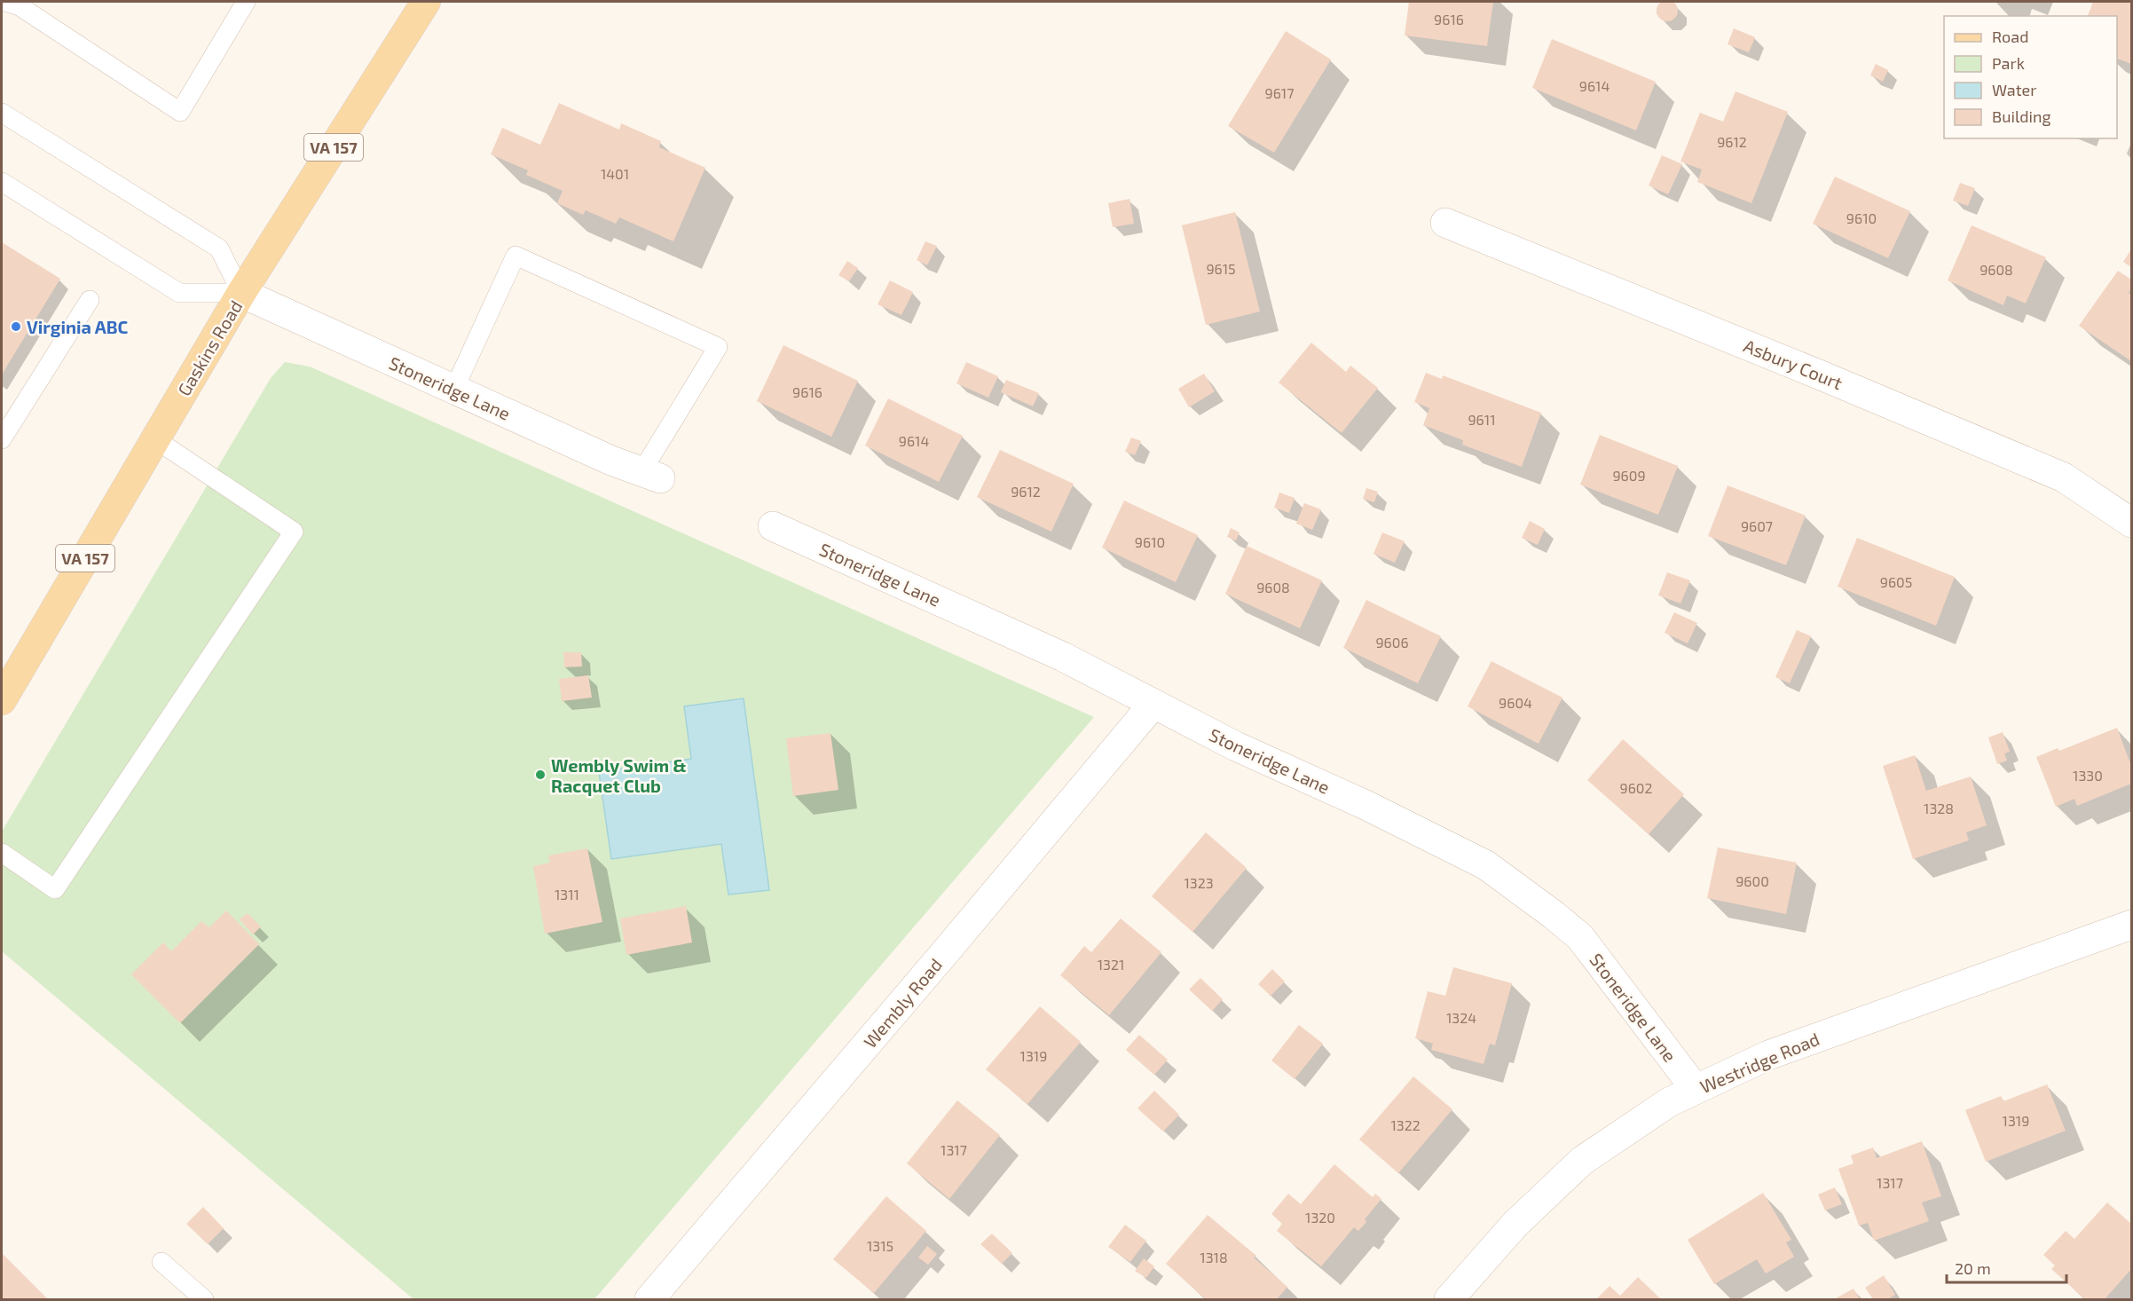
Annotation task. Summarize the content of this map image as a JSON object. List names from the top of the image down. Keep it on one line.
{"streets":{"main road":["VA 157","Gaskins Road"],"street":["Asbury Court","Stoneridge Lane","Wembly Road","Westridge Road"]},"crossings":[["Gaskins Road","Stoneridge Lane"],["Stoneridge Lane","Wembly Road"],["Stoneridge Lane","Westridge Road"]],"places":["Virginia ABC","Wembly Swim & Racquet Club"],"house_numbers":["9616","9614","9617","9612","1401","9610","9615","9608","9616","9611","9614","9609","9612","9607","9610","9605","9608","9606","9604","1330","9602","1328","9600","1323","1311","1321","1324","1319","1319","1322","1317","1317","1320","1315","1318"],"legend":["Road","Park","Water","Building"],"scale_bar":"20 m"}
